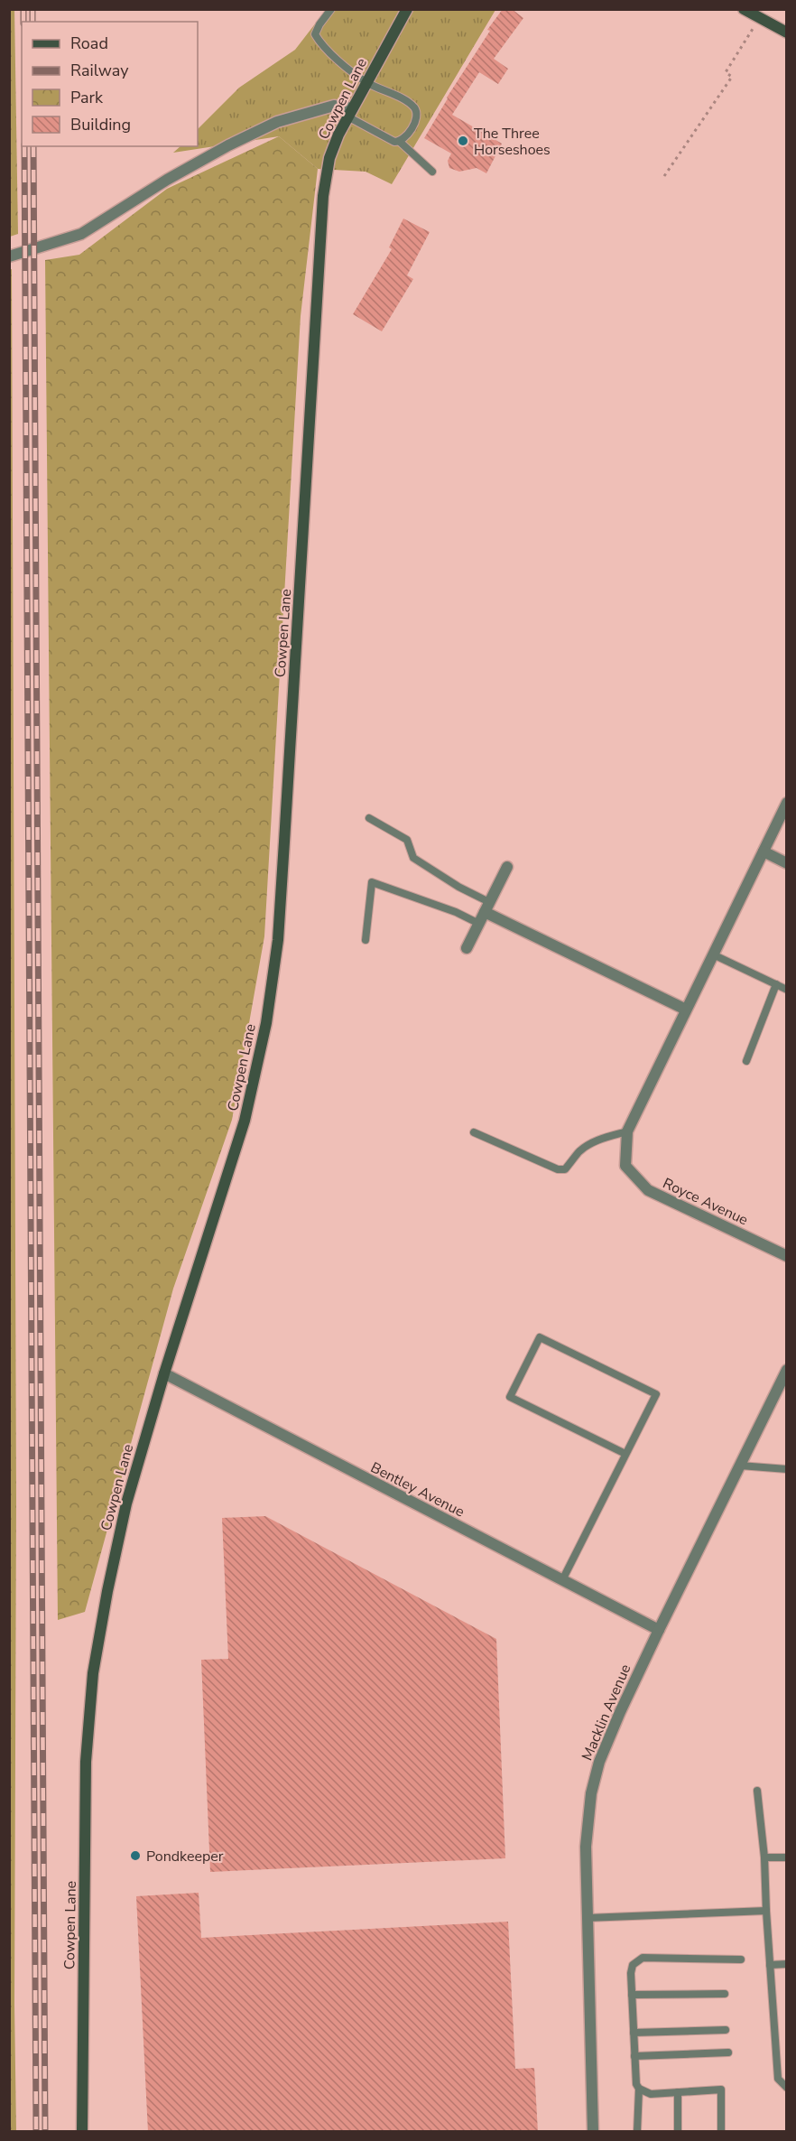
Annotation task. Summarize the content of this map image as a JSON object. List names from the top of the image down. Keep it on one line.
{"streets":{"street":["Cowpen Lane","Royce Avenue","Bentley Avenue","Macklin Avenue"]},"crossings":[["Cowpen Lane","Bentley Avenue"],["Bentley Avenue","Macklin Avenue"]],"places":["The Three Horseshoes","Pondkeeper"],"legend":["Road","Railway","Park","Building"]}
